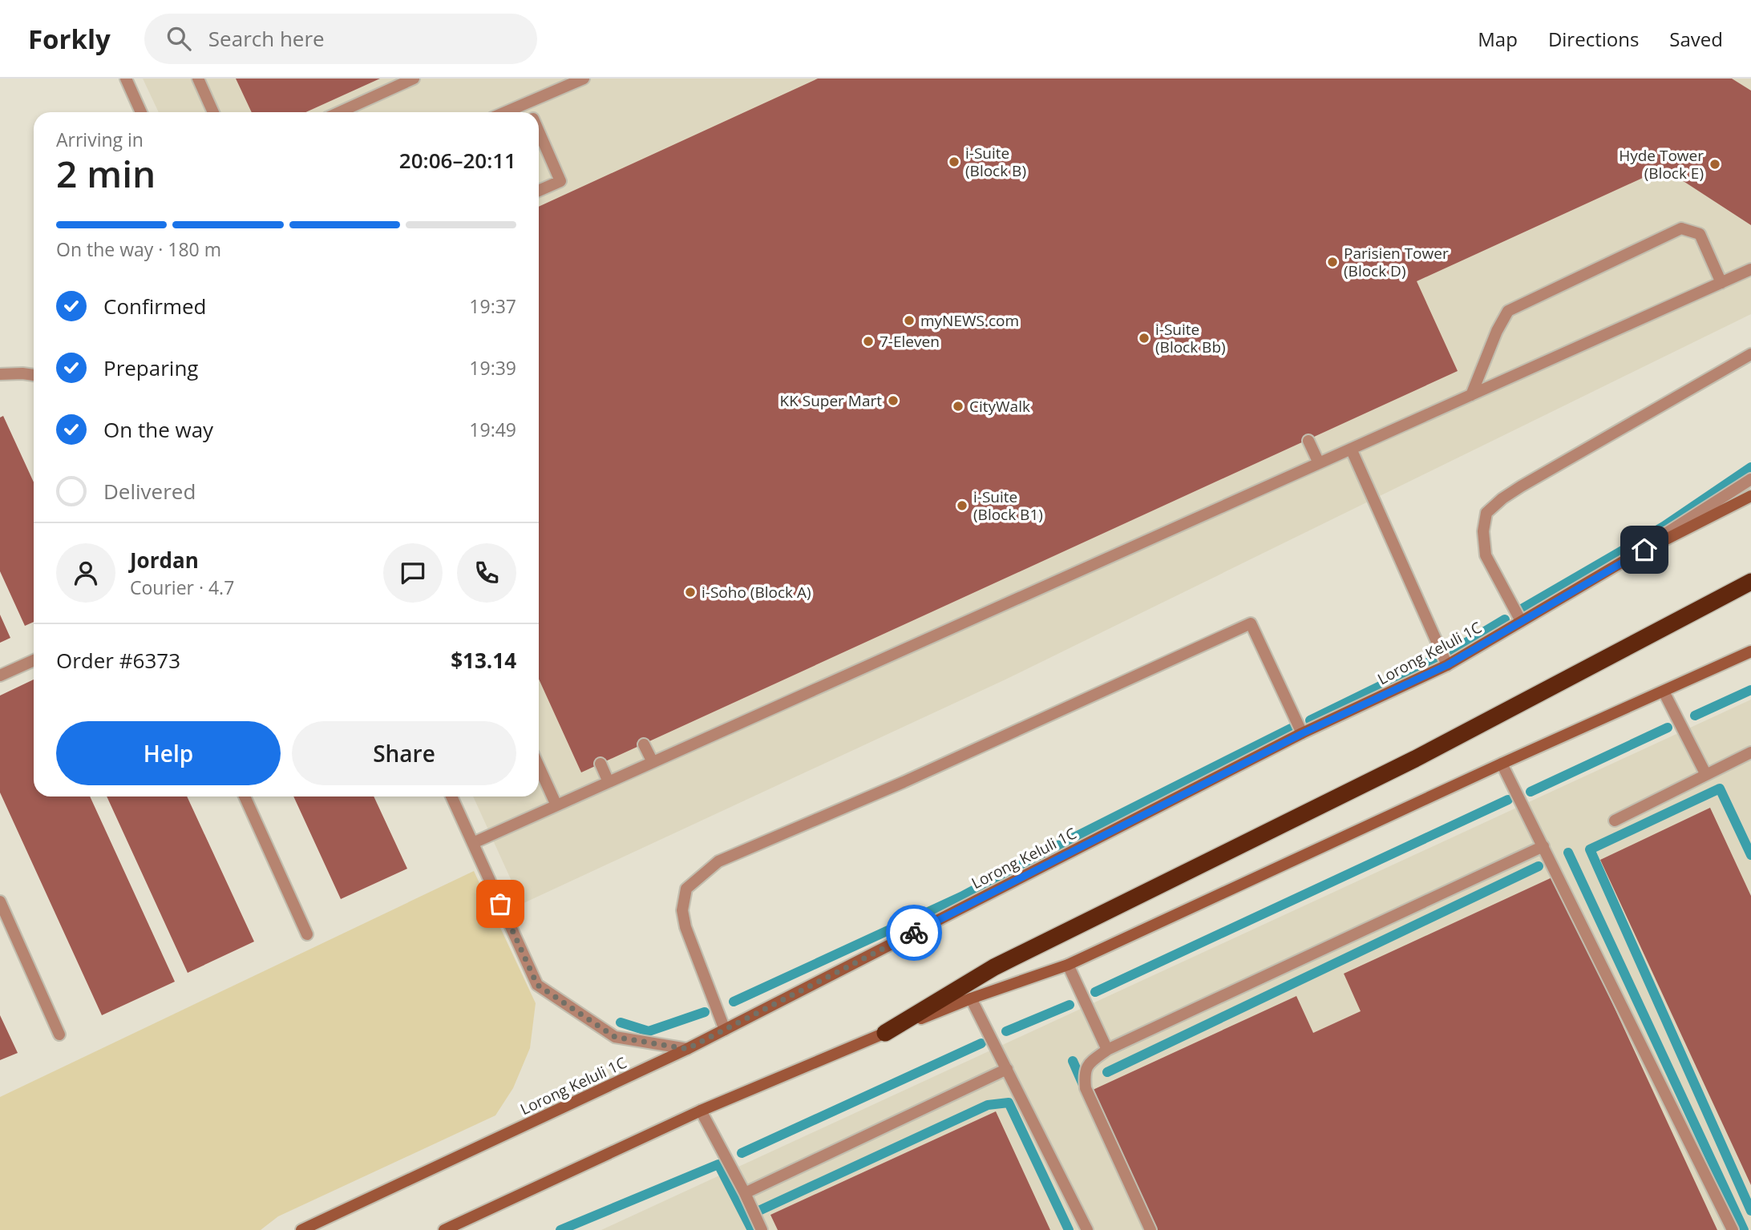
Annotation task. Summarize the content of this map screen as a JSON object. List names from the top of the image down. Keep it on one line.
{"streets":{"street":["Lorong Keluli 1C"]},"places":["i-Suite (Block B)","Hyde Tower (Block E)","Parisien Tower (Block D)","myNEWS.com","i-Suite (Block Bb)","7-Eleven","KK Super Mart","CityWalk","i-Suite (Block B1)","i-Soho (Block A)"],"page":{"header":"Forkly","search":"Search here","nav":["Map","Directions","Saved"],"heading":["2 min","Arriving in","20:06–20:11"],"panel":["Jordan","Courier · 4.7","Order #6373","$13.14"],"bar":"On the way · 180 m","list":[["Confirmed","19:37"],["Preparing","19:39"],["On the way","19:49"],"Delivered"],"buttons":["Help","Share"]}}
